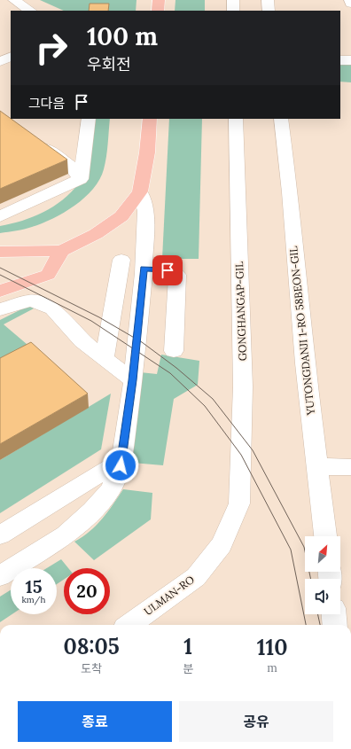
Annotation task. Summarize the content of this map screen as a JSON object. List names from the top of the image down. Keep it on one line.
{"streets":{"street":["GONGHANGAP-GIL","YUTONGDANJI 1-RO 58BEON-GIL","ULMAN-RO"]},"crossings":[["GONGHANGAP-GIL","ULMAN-RO"]],"north":"top right","page":{"turn":["100 m","우회전"],"then":"그다음","speed":"15 km/h","limit":"20","eta":["08:05","도착","1","분","110","m"],"buttons":["종료","공유"]}}
